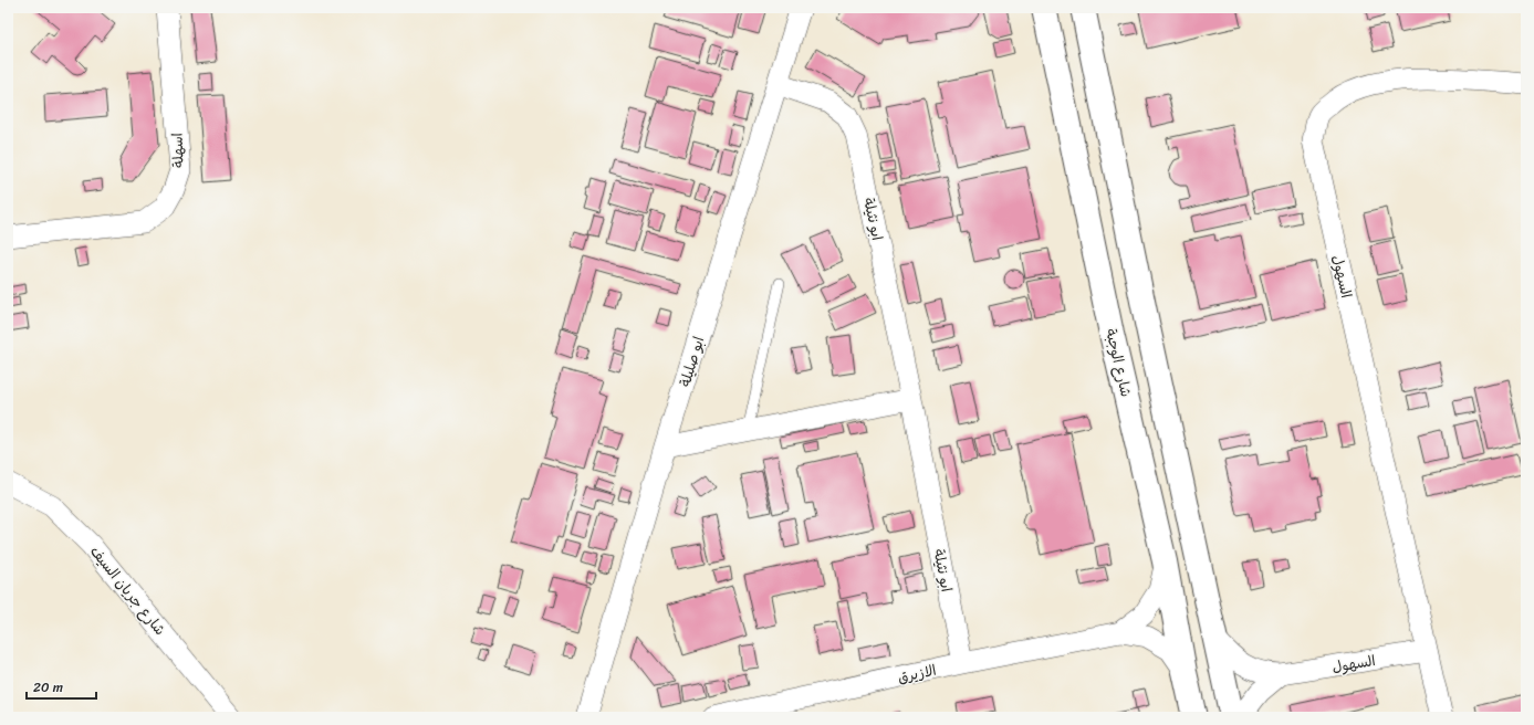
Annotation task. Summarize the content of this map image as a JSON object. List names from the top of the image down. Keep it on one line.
{"streets":{"street":["اسهلة","ابو نثيلة","السهول","ابو صليلة","شارع الوجبة","شارع جريان السيف","الازيرق"]},"crossings":[["ابو نثيلة","ابو صليلة"],["ابو نثيلة","الازيرق"],["شارع الوجبة","الازيرق"]],"scale_bar":"20 m"}
